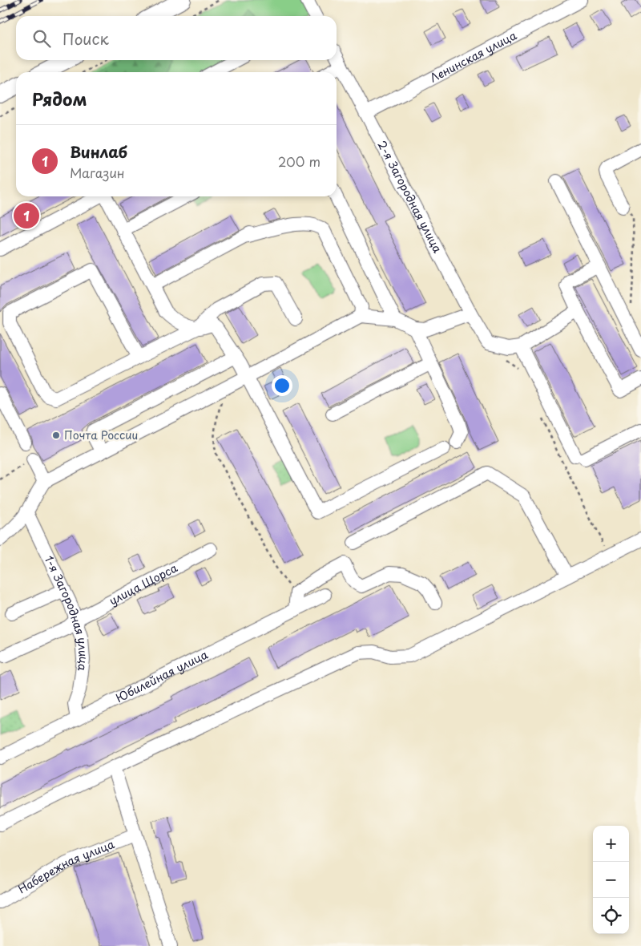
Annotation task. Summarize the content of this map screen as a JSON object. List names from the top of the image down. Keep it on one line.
{"streets":{"street":["Ленинская улица","2-я Загородная улица","улица Щорса","1-я Загородная улица","Юбилейная улица","Набережная улица"]},"crossings":[["Ленинская улица","2-я Загородная улица"],["улица Щорса","1-я Загородная улица"],["1-я Загородная улица","Юбилейная улица"]],"places":["Почта России"],"page":{"search":"Поиск","heading":"Рядом","list":[{"mark":"1","name":"Винлаб","note":"Магазин","value":"200 m"}],"pins":"1","map_buttons":["+","−"]}}
